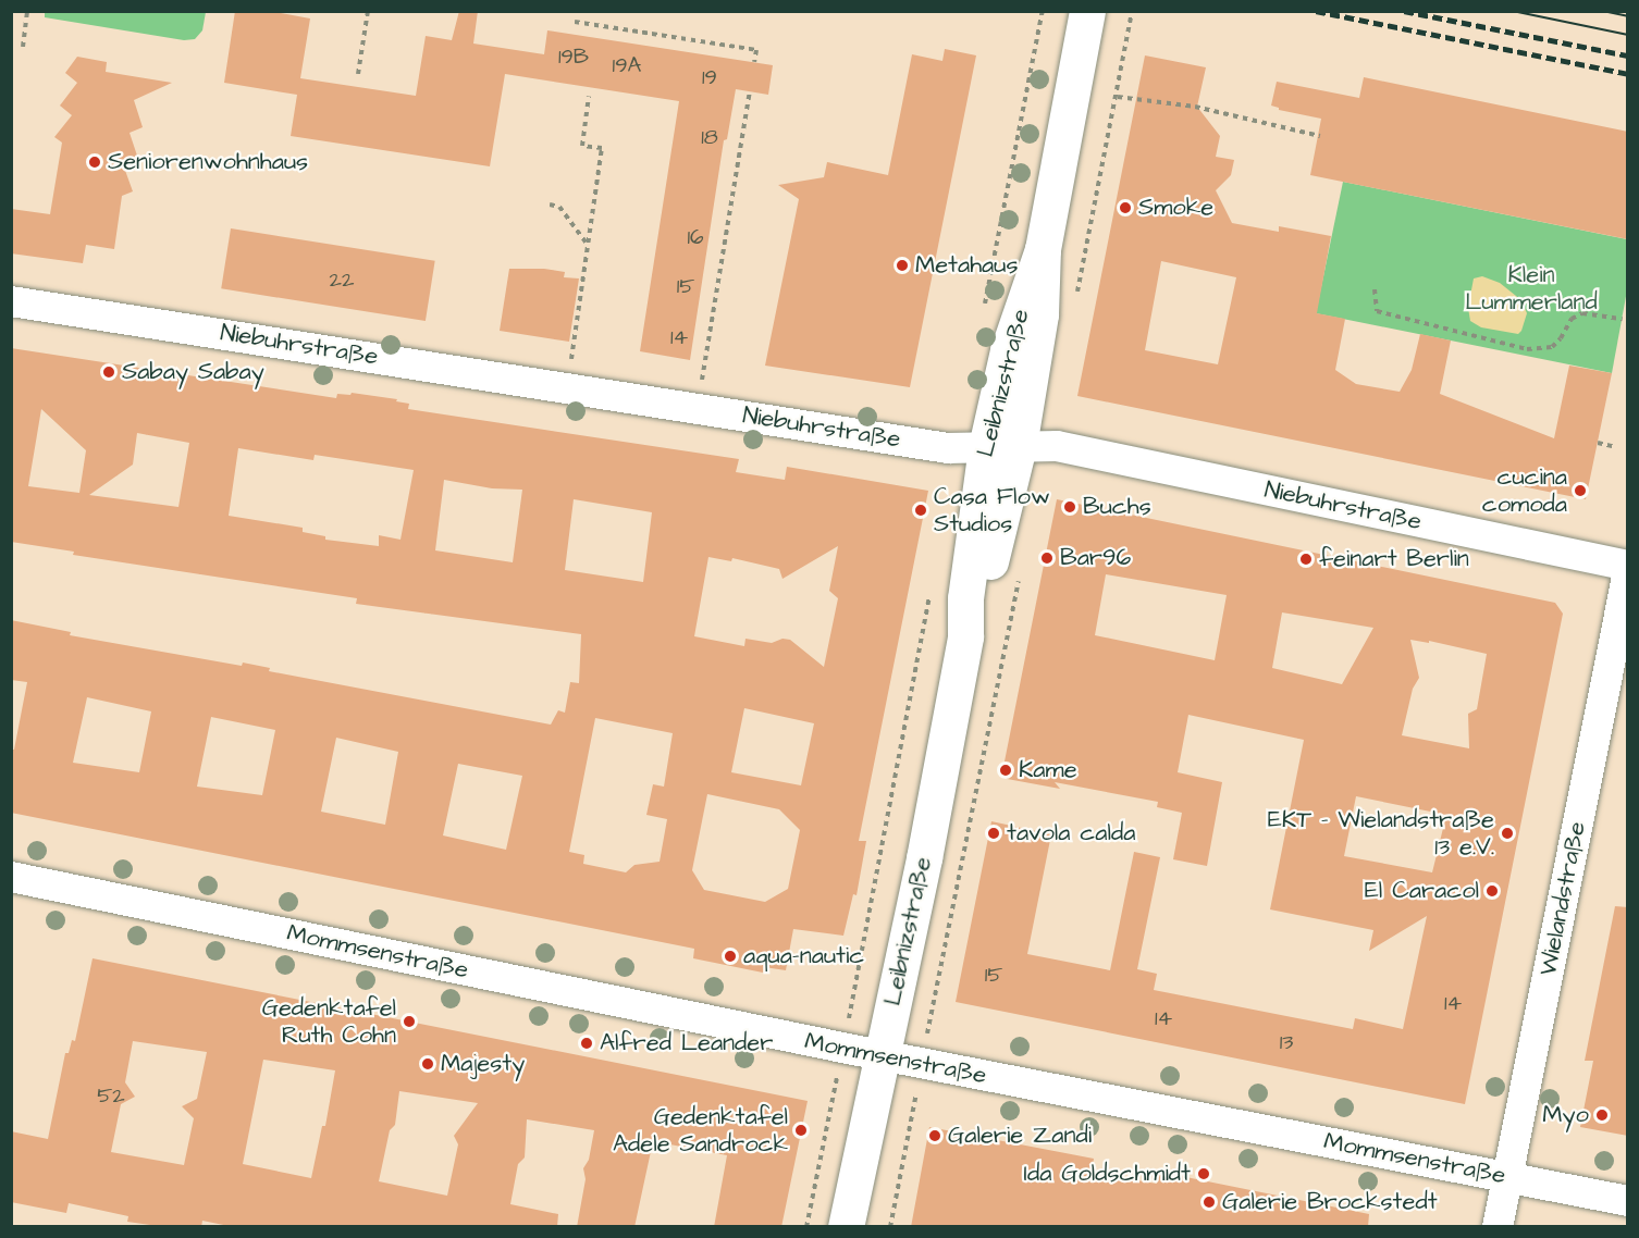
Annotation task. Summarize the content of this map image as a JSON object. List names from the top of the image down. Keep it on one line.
{"streets":{"street":["Niebuhrstraße","Leibnizstraße","Wielandstraße","Mommsenstraße"]},"crossings":[["Niebuhrstraße","Leibnizstraße"],["Niebuhrstraße","Wielandstraße"],["Leibnizstraße","Mommsenstraße"],["Wielandstraße","Mommsenstraße"]],"parks":["Klein Lummerland"],"places":["Seniorenwohnhaus","Smoke","Metahaus","Sabay Sabay","cucina comoda","Buchs","Casa Flow Studios","Bar96","feinart Berlin","Kame","tavola calda","EKT - Wielandstraße 13 e.V.","El Caracol","aqua-nautic","Gedenktafel Ruth Cohn","Alfred Leander","Majesty","Myo","Gedenktafel Adele Sandrock","Galerie Zandi","Ida Goldschmidt","Galerie Brockstedt"],"house_numbers":["19B","19A","19","18","16","22","15","14","15","14","14","13","52"]}
